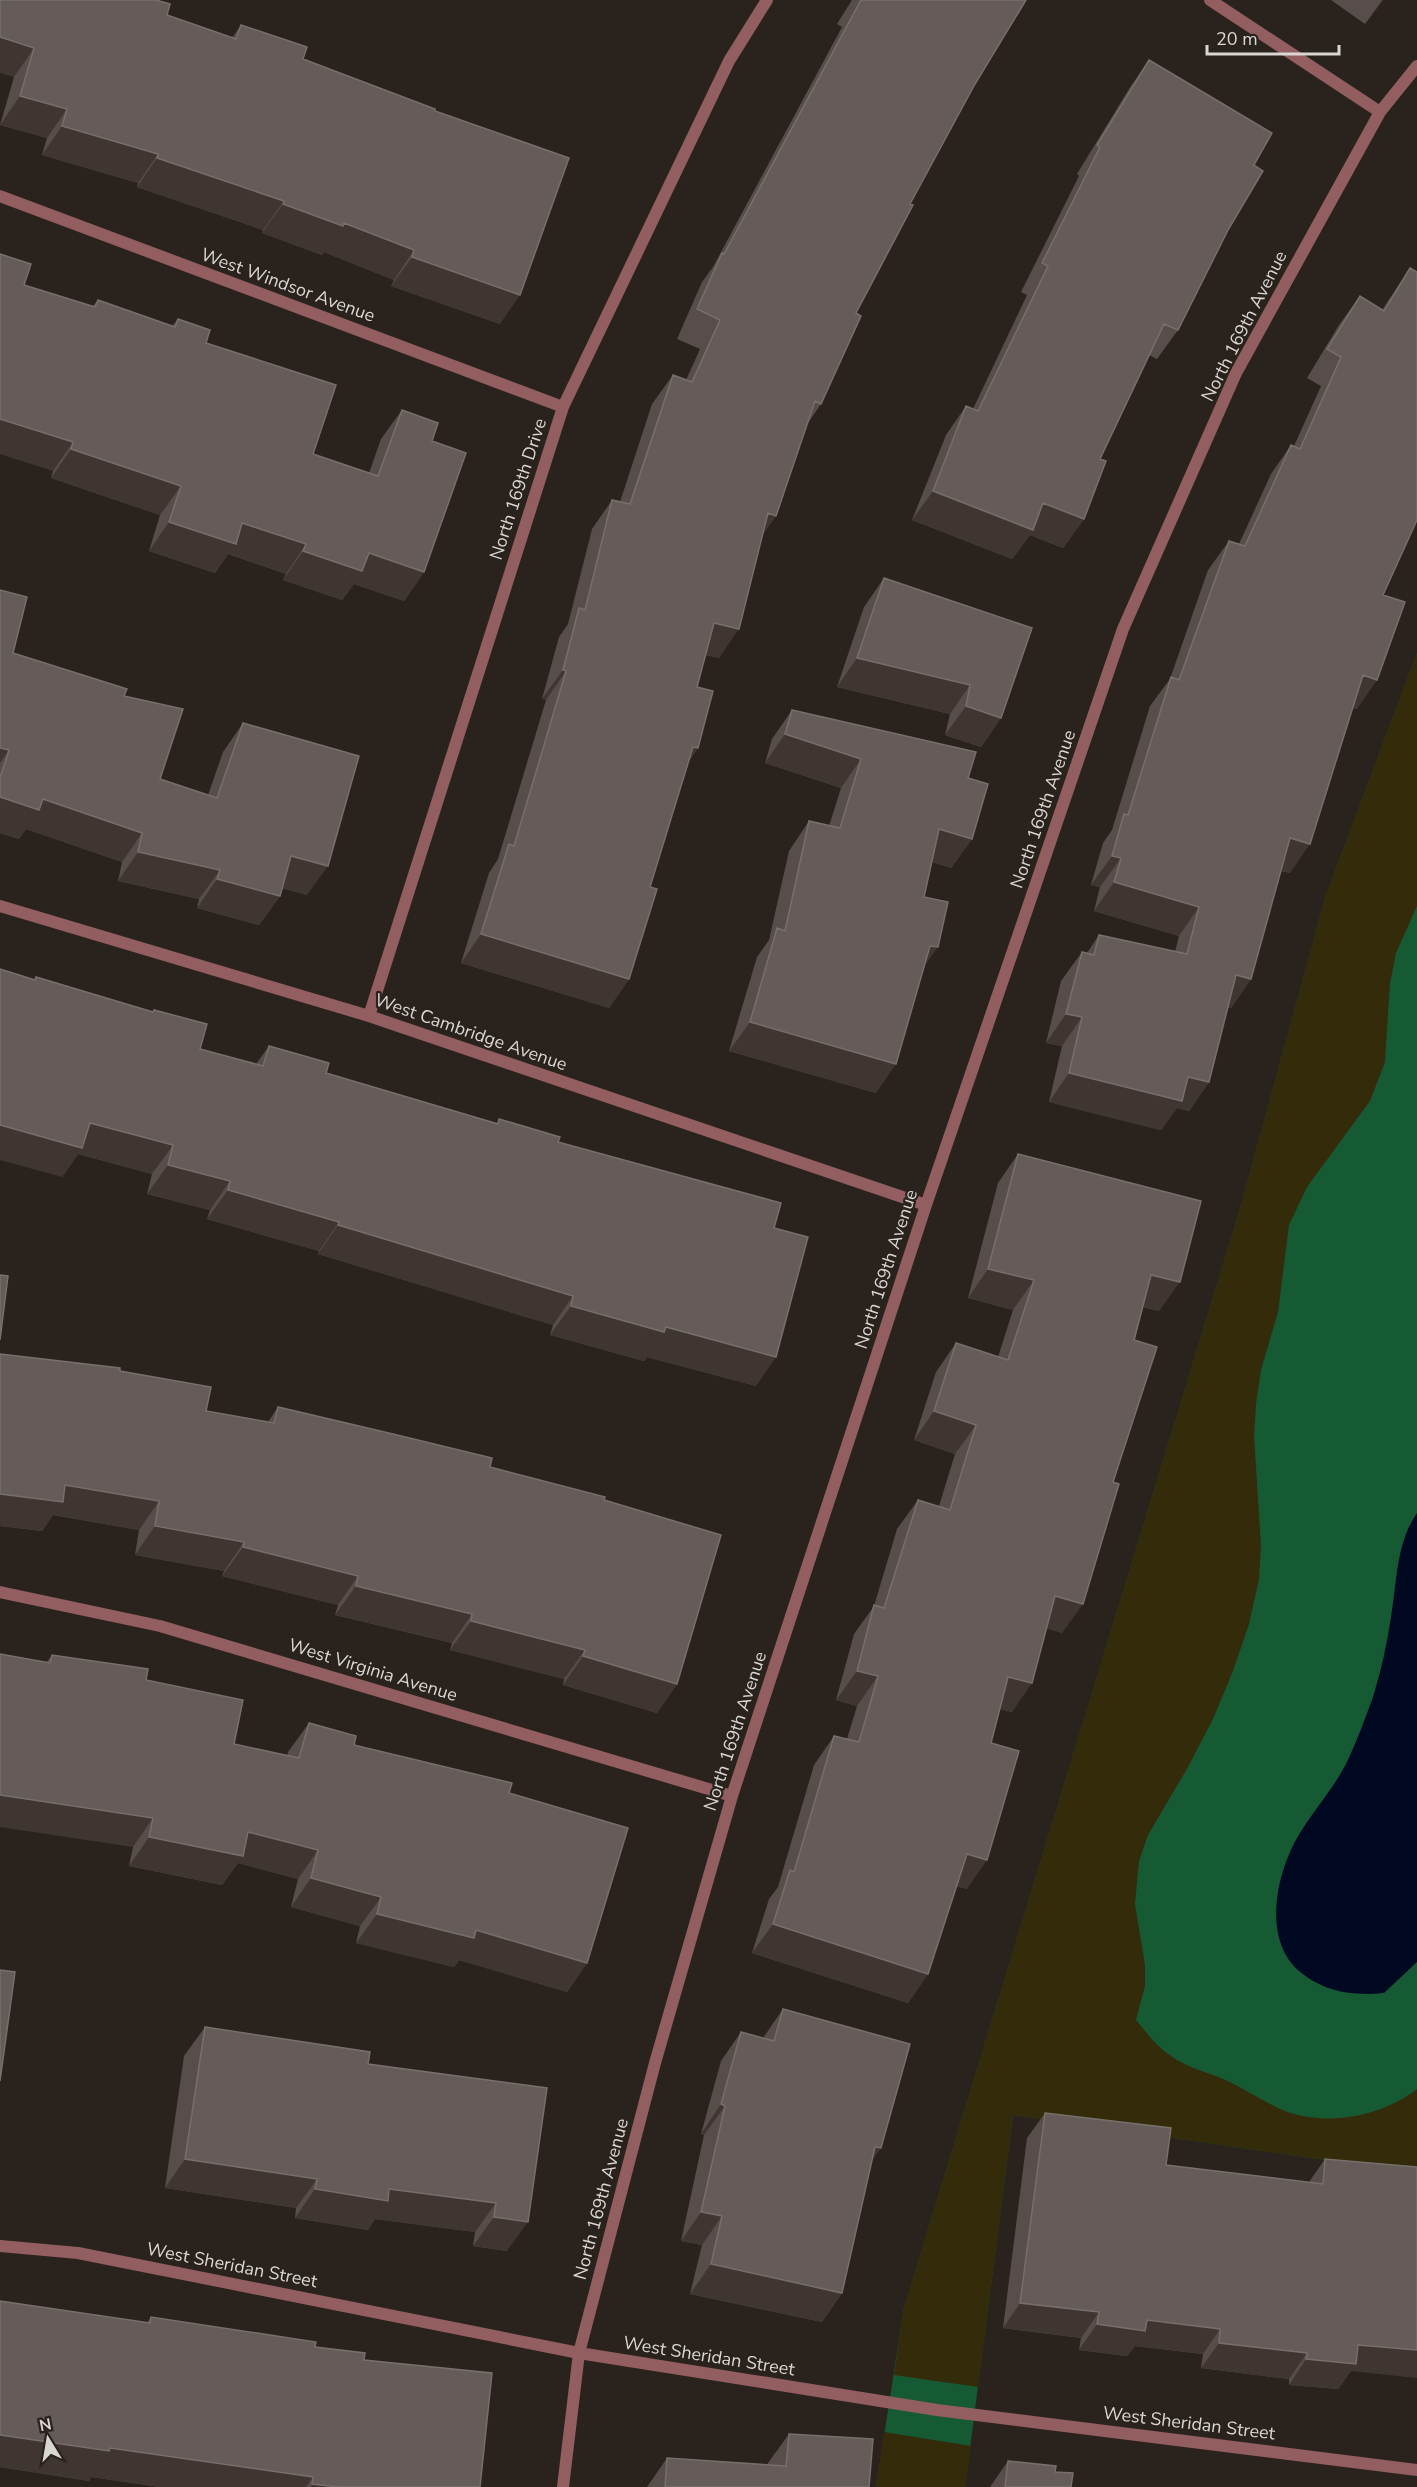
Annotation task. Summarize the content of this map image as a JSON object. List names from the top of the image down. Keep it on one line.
{"streets":{"street":["West Windsor Avenue","North 169th Avenue","North 169th Drive","West Cambridge Avenue","West Virginia Avenue","West Sheridan Street"]},"crossings":[["West Windsor Avenue","North 169th Drive"],["North 169th Avenue","West Cambridge Avenue"],["North 169th Avenue","West Virginia Avenue"],["North 169th Avenue","West Sheridan Street"],["North 169th Drive","West Cambridge Avenue"]],"scale_bar":"20 m","north":"top"}
